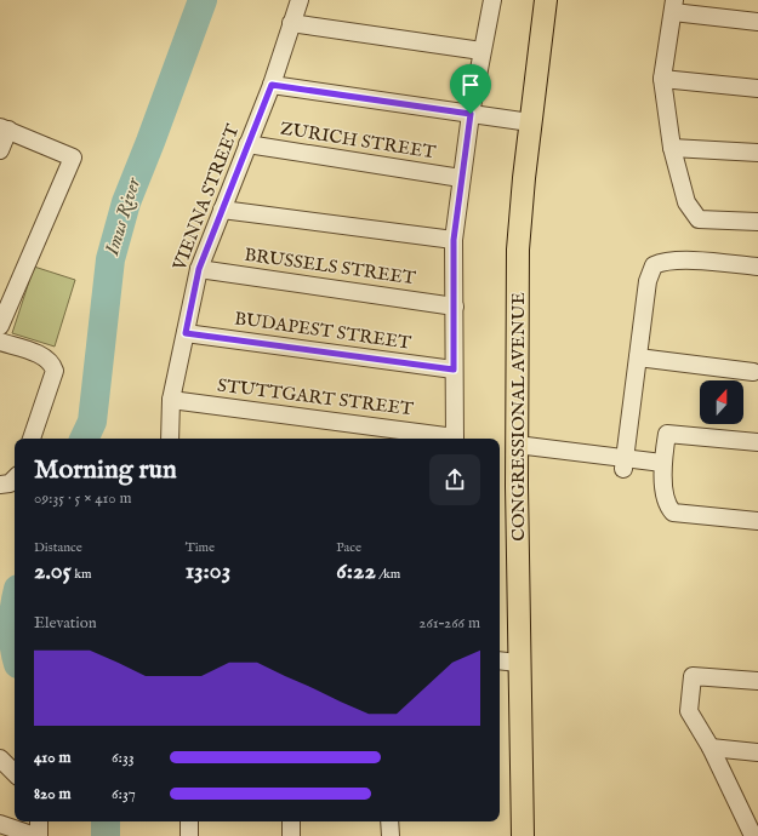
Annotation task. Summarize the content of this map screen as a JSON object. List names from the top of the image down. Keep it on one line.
{"streets":{"main road":["CONGRESSIONAL AVENUE"],"street":["ZURICH STREET","VIENNA STREET","BRUSSELS STREET","BUDAPEST STREET","STUTTGART STREET"]},"crossings":[["ZURICH STREET","VIENNA STREET"],["VIENNA STREET","BRUSSELS STREET"],["VIENNA STREET","BUDAPEST STREET"],["VIENNA STREET","STUTTGART STREET"]],"water":["Imus River"],"north":"top","page":{"heading":["Morning run","09:35 · 5 × 410 m"],"stats":[["Distance","2.05 km"],["Time","13:03"],["Pace","6:22 /km"]],"chart":["Elevation","261–266 m"],"list":[{"name":"410 m","note":"6:33"},{"name":"820 m","note":"6:37"}]}}
